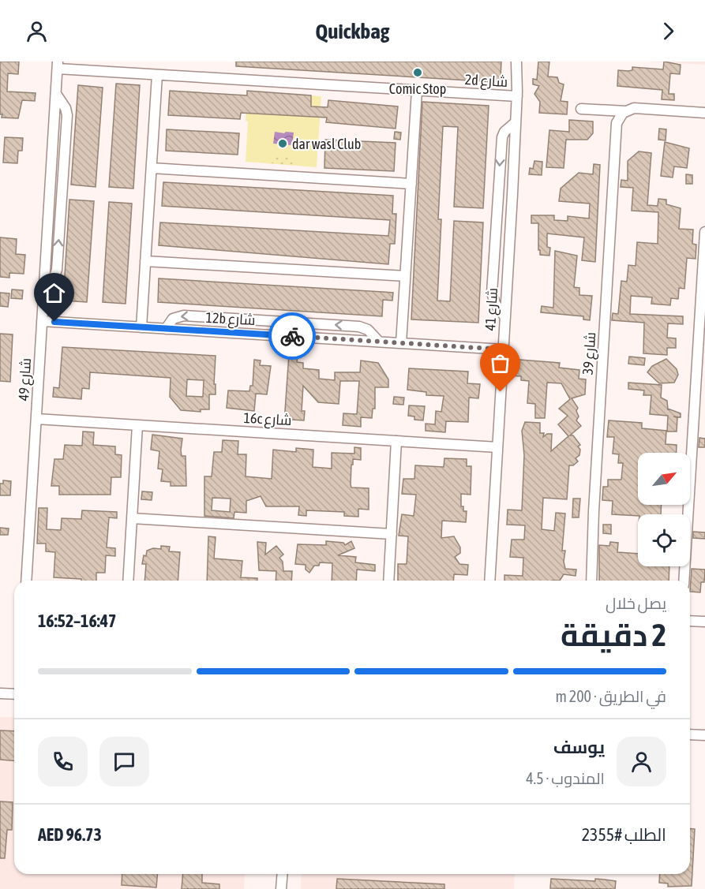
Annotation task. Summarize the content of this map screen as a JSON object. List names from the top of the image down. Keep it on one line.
{"streets":{"street":["2d شارع","شارع 41","12b شارع","شارع 39","شارع 49","16c شارع"]},"crossings":[["2d شارع","شارع 41"],["2d شارع","شارع 49"],["شارع 41","12b شارع"],["شارع 41","16c شارع"],["12b شارع","شارع 49"],["شارع 49","16c شارع"]],"places":["Comic Stop","dar wasl Club"],"north":"top right","page":{"header":"Quickbag","heading":["2 دقيقة","يصل خلال","16:47–16:52"],"panel":["يوسف","المندوب · 4.5","الطلب #2355","AED 96.73"],"bar":"في الطريق · 200 m"}}
